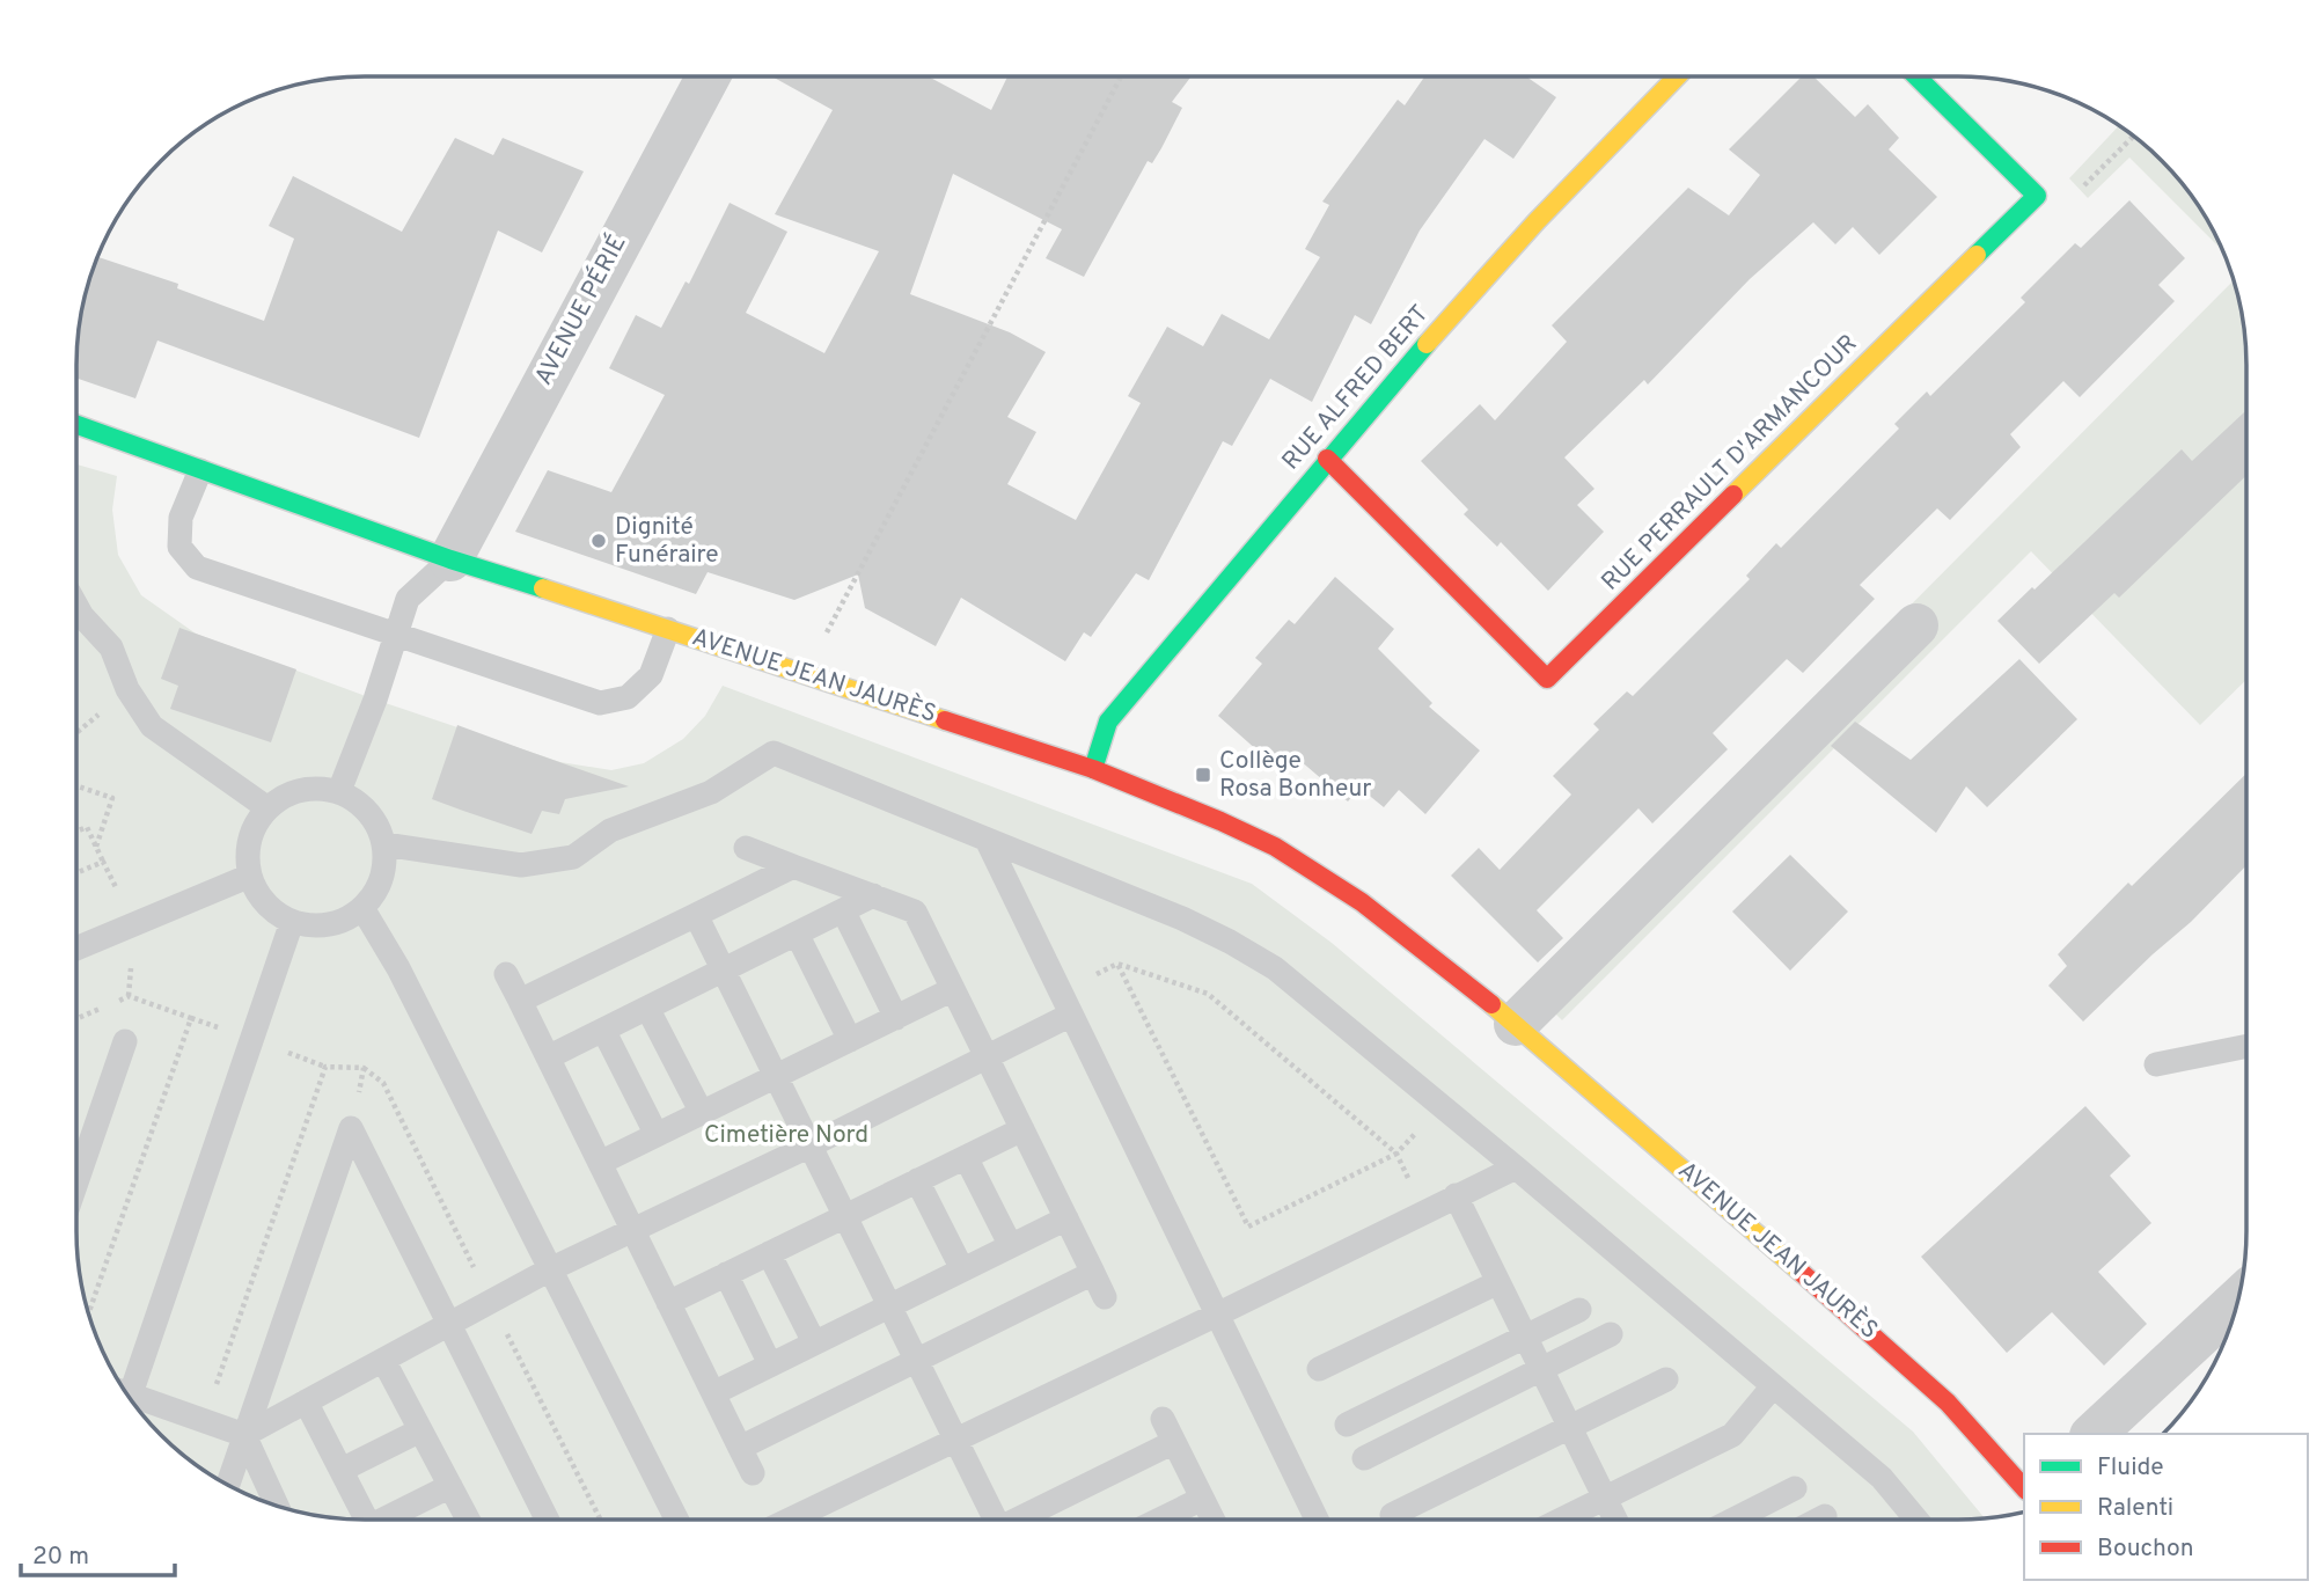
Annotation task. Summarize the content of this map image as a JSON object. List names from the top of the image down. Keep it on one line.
{"streets":{"street":["AVENUE PÉRIÉ","RUE ALFRED BERT","RUE PERRAULT D'ARMANCOUR","AVENUE JEAN JAURÈS"]},"crossings":[["AVENUE PÉRIÉ","AVENUE JEAN JAURÈS"],["RUE ALFRED BERT","RUE PERRAULT D'ARMANCOUR"],["RUE ALFRED BERT","AVENUE JEAN JAURÈS"]],"parks":["Cimetière Nord"],"places":{"other":["Dignité Funéraire"],"transit":["Collège Rosa Bonheur"]},"legend":["Fluide","Ralenti","Bouchon"],"scale_bar":"20 m"}
